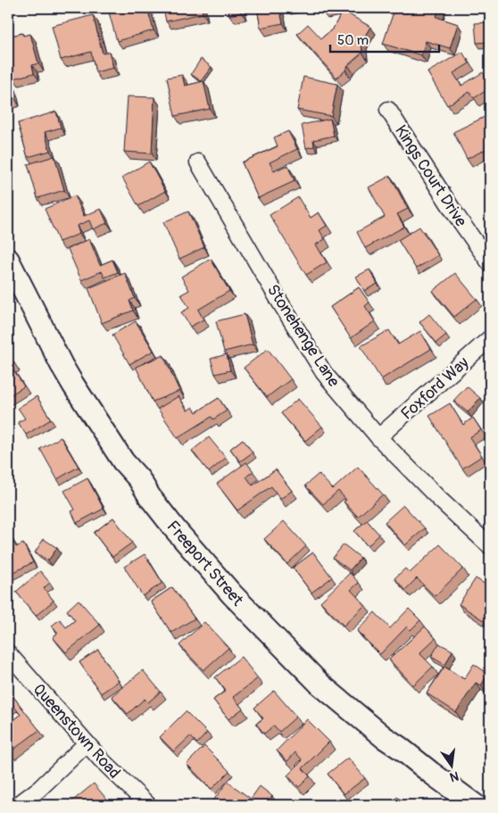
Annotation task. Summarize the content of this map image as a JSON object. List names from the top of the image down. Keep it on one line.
{"streets":{"main road":["Freeport Street"],"street":["Kings Court Drive","Stonehenge Lane","Foxford Way","Queenstown Road"]},"crossings":[["Stonehenge Lane","Foxford Way"]],"scale_bar":"50 m","north":"bottom"}
